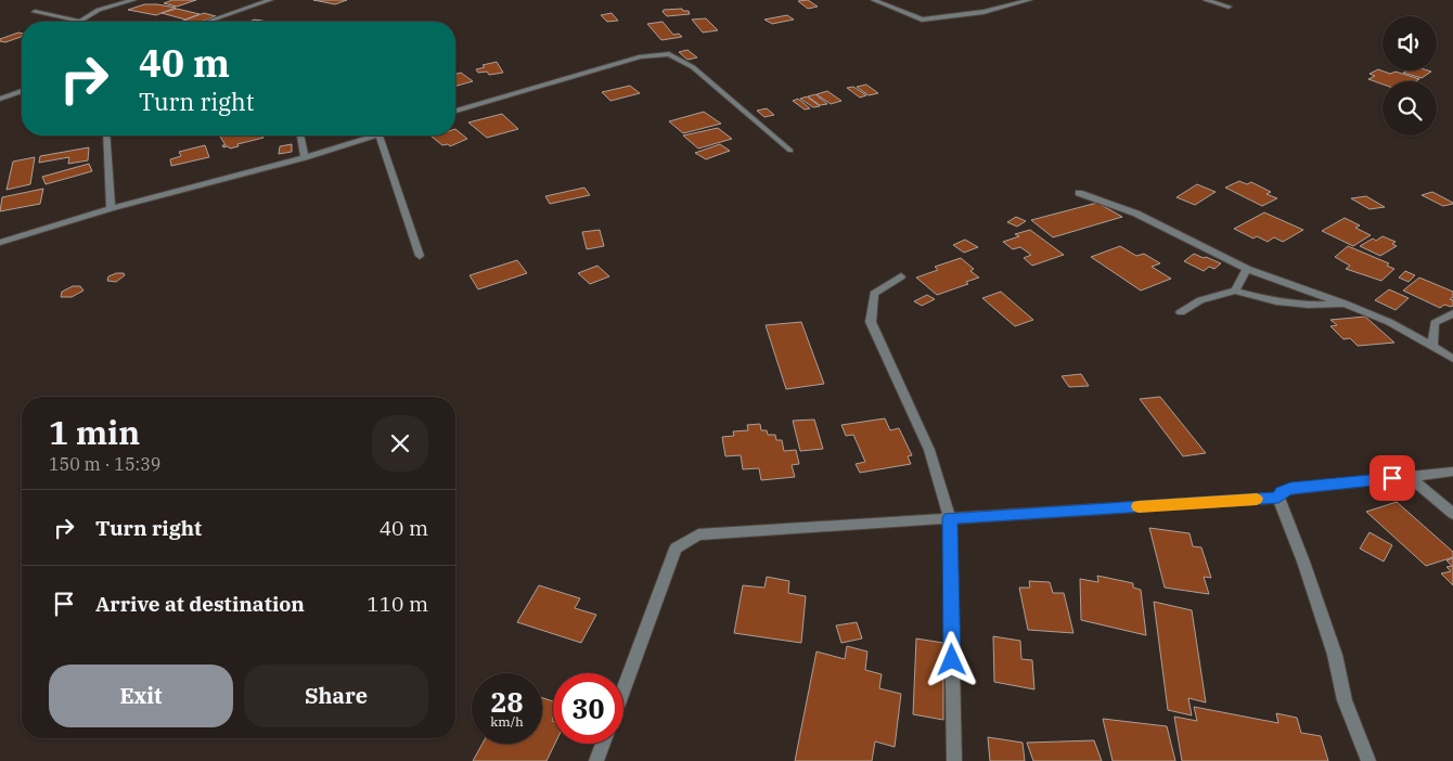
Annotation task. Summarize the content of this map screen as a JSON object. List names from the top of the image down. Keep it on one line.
{"page":{"turn":["40 m","Turn right"],"heading":["1 min","150 m · 15:39"],"list":[{"name":"Turn right","value":"40 m"},{"name":"Arrive at destination","value":"110 m"}],"buttons":["Exit","Share"],"speed":"28 km/h","limit":"30"}}
